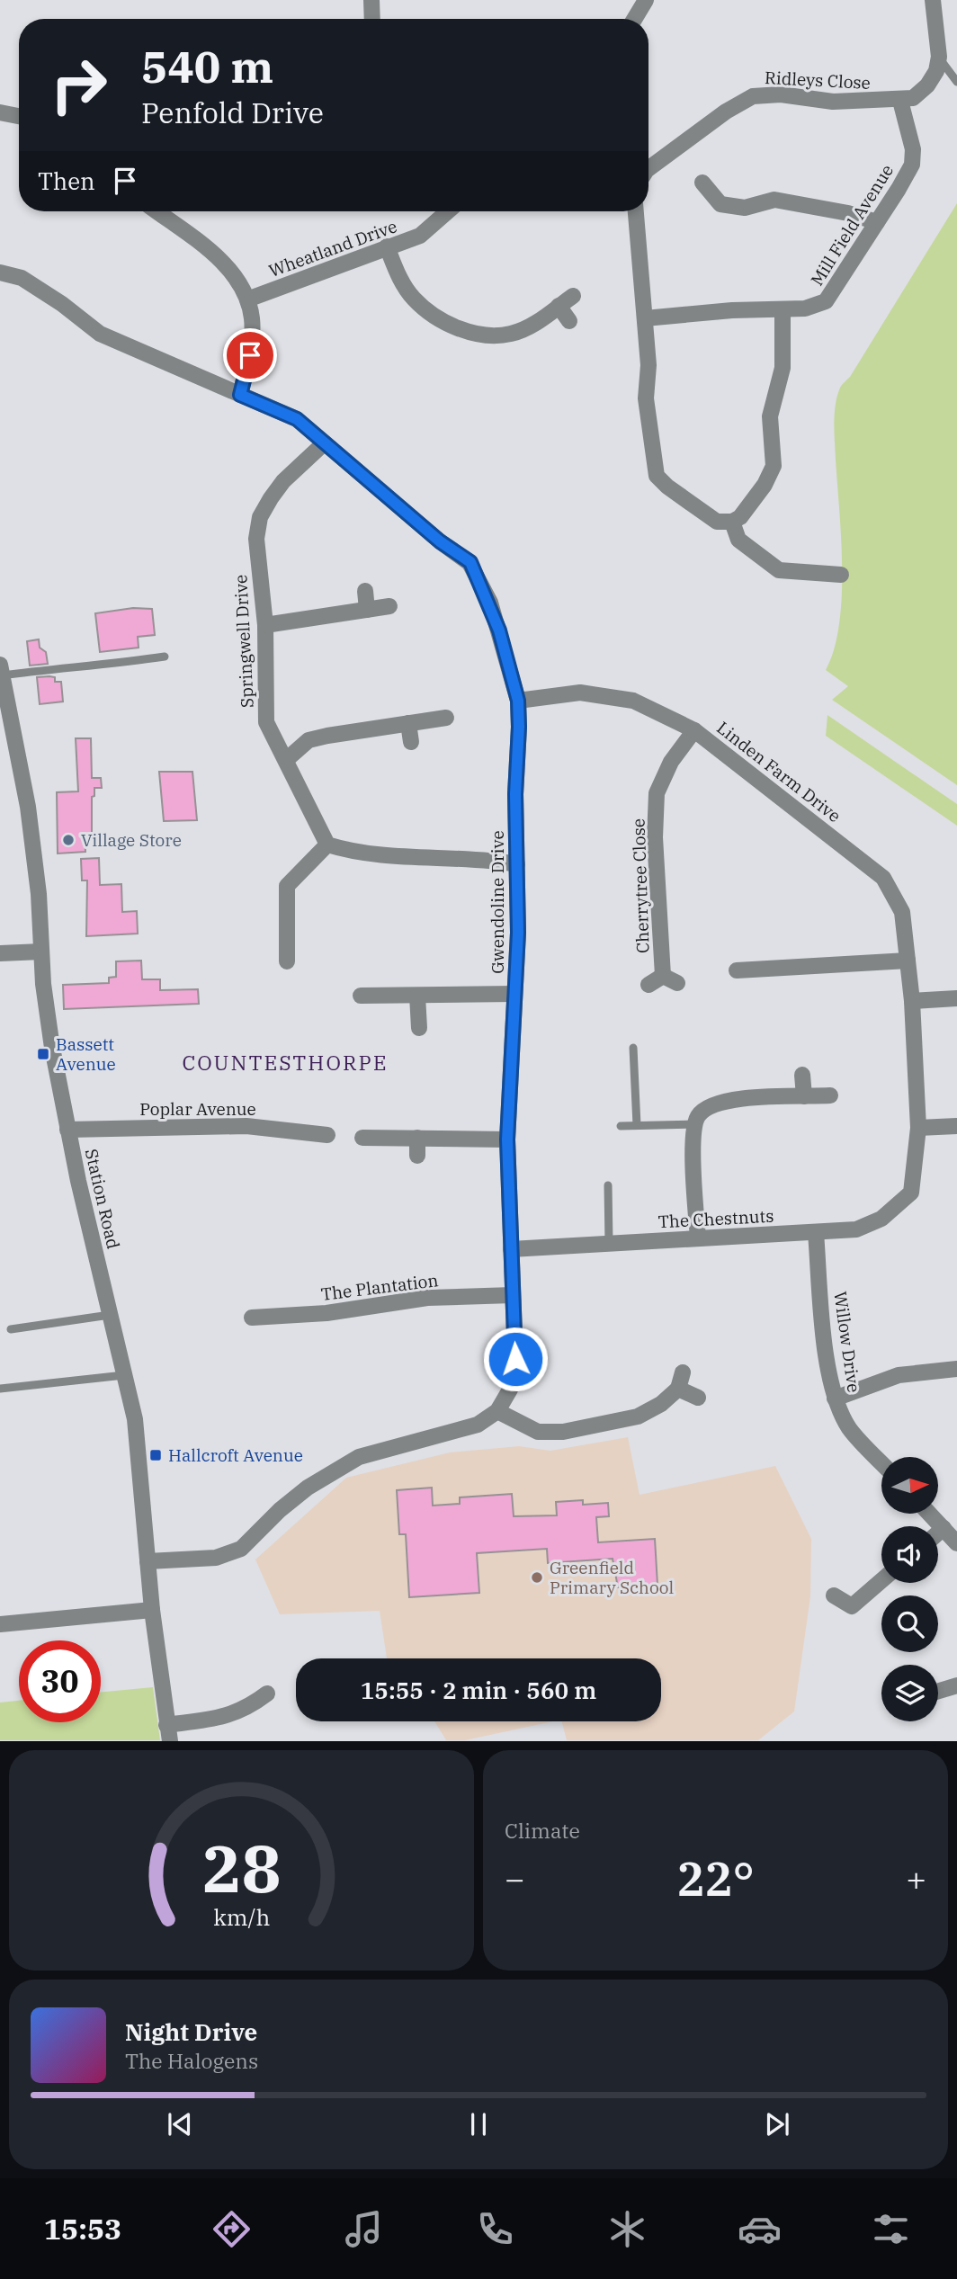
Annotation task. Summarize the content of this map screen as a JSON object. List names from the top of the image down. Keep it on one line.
{"streets":{"street":["Ridleys Close","Mill Field Avenue","Wheatland Drive","Springwell Drive","Linden Farm Drive","Cherrytree Close","Gwendoline Drive","Poplar Avenue","Station Road","The Chestnuts","The Plantation","Willow Drive"]},"crossings":[["Ridleys Close","Mill Field Avenue"],["Springwell Drive","Gwendoline Drive"],["Linden Farm Drive","Cherrytree Close"],["Linden Farm Drive","Gwendoline Drive"],["Linden Farm Drive","The Chestnuts"],["Gwendoline Drive","The Chestnuts"],["Gwendoline Drive","The Plantation"],["Poplar Avenue","Station Road"],["The Chestnuts","Willow Drive"]],"districts":["COUNTESTHORPE"],"places":{"other":["Village Store","Greenfield Primary School"],"transit":["Bassett Avenue","Hallcroft Avenue"]},"north":"right","page":{"turn":["540 m","Penfold Drive"],"then":"Then","limit":"30","trip":"15:55 · 2 min · 560 m","tile":"Climate","heat":["−","22°","+"],"song":["Night Drive","The Halogens"],"tabs":"15:53","gauge":["28","km/h"]}}
